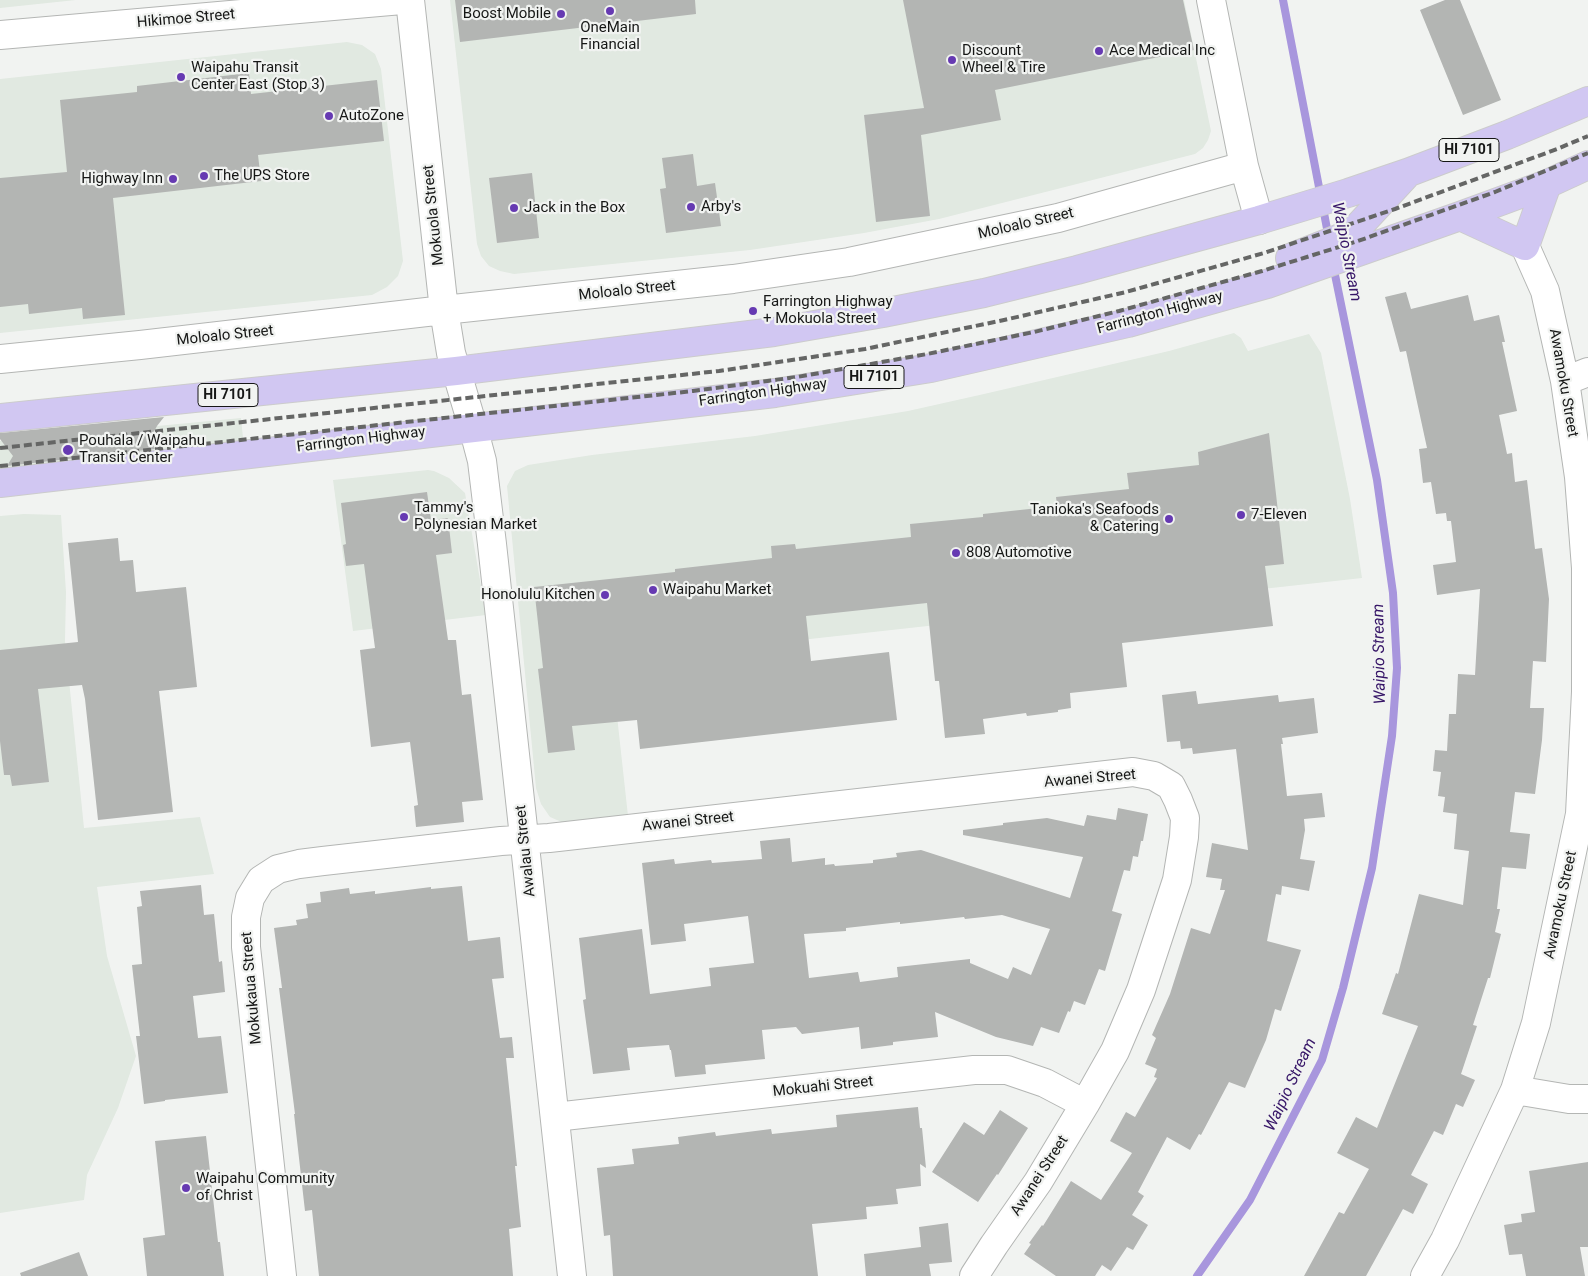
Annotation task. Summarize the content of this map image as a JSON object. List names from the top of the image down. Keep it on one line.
{"streets":{"main road":["HI 7101","Farrington Highway"],"street":["Hikimoe Street","Mokuola Street","Moloalo Street","Awamoku Street","Awanei Street","Awalau Street","Mokukaua Street","Mokuahi Street"]},"crossings":[["HI 7101","Mokuola Street"],["Mokuola Street","Moloalo Street"],["Mokuola Street","Farrington Highway"],["Mokuola Street","Awalau Street"],["Farrington Highway","Awalau Street"],["Awanei Street","Awalau Street"],["Awanei Street","Mokukaua Street"],["Awanei Street","Mokuahi Street"],["Awalau Street","Mokukaua Street"],["Awalau Street","Mokuahi Street"]],"water":["Waipio Stream"],"places":["OneMain Financial","Boost Mobile","Ace Medical Inc","Discount Wheel & Tire","Waipahu Transit Center East (Stop 3)","AutoZone","The UPS Store","Highway Inn","Arby's","Jack in the Box","Farrington Highway + Mokuola Street","Pouhala / Waipahu Transit Center","7-Eleven","Tammy's Polynesian Market","Tanioka's Seafoods & Catering","808 Automotive","Waipahu Market","Honolulu Kitchen","Waipahu Community of Christ"]}
